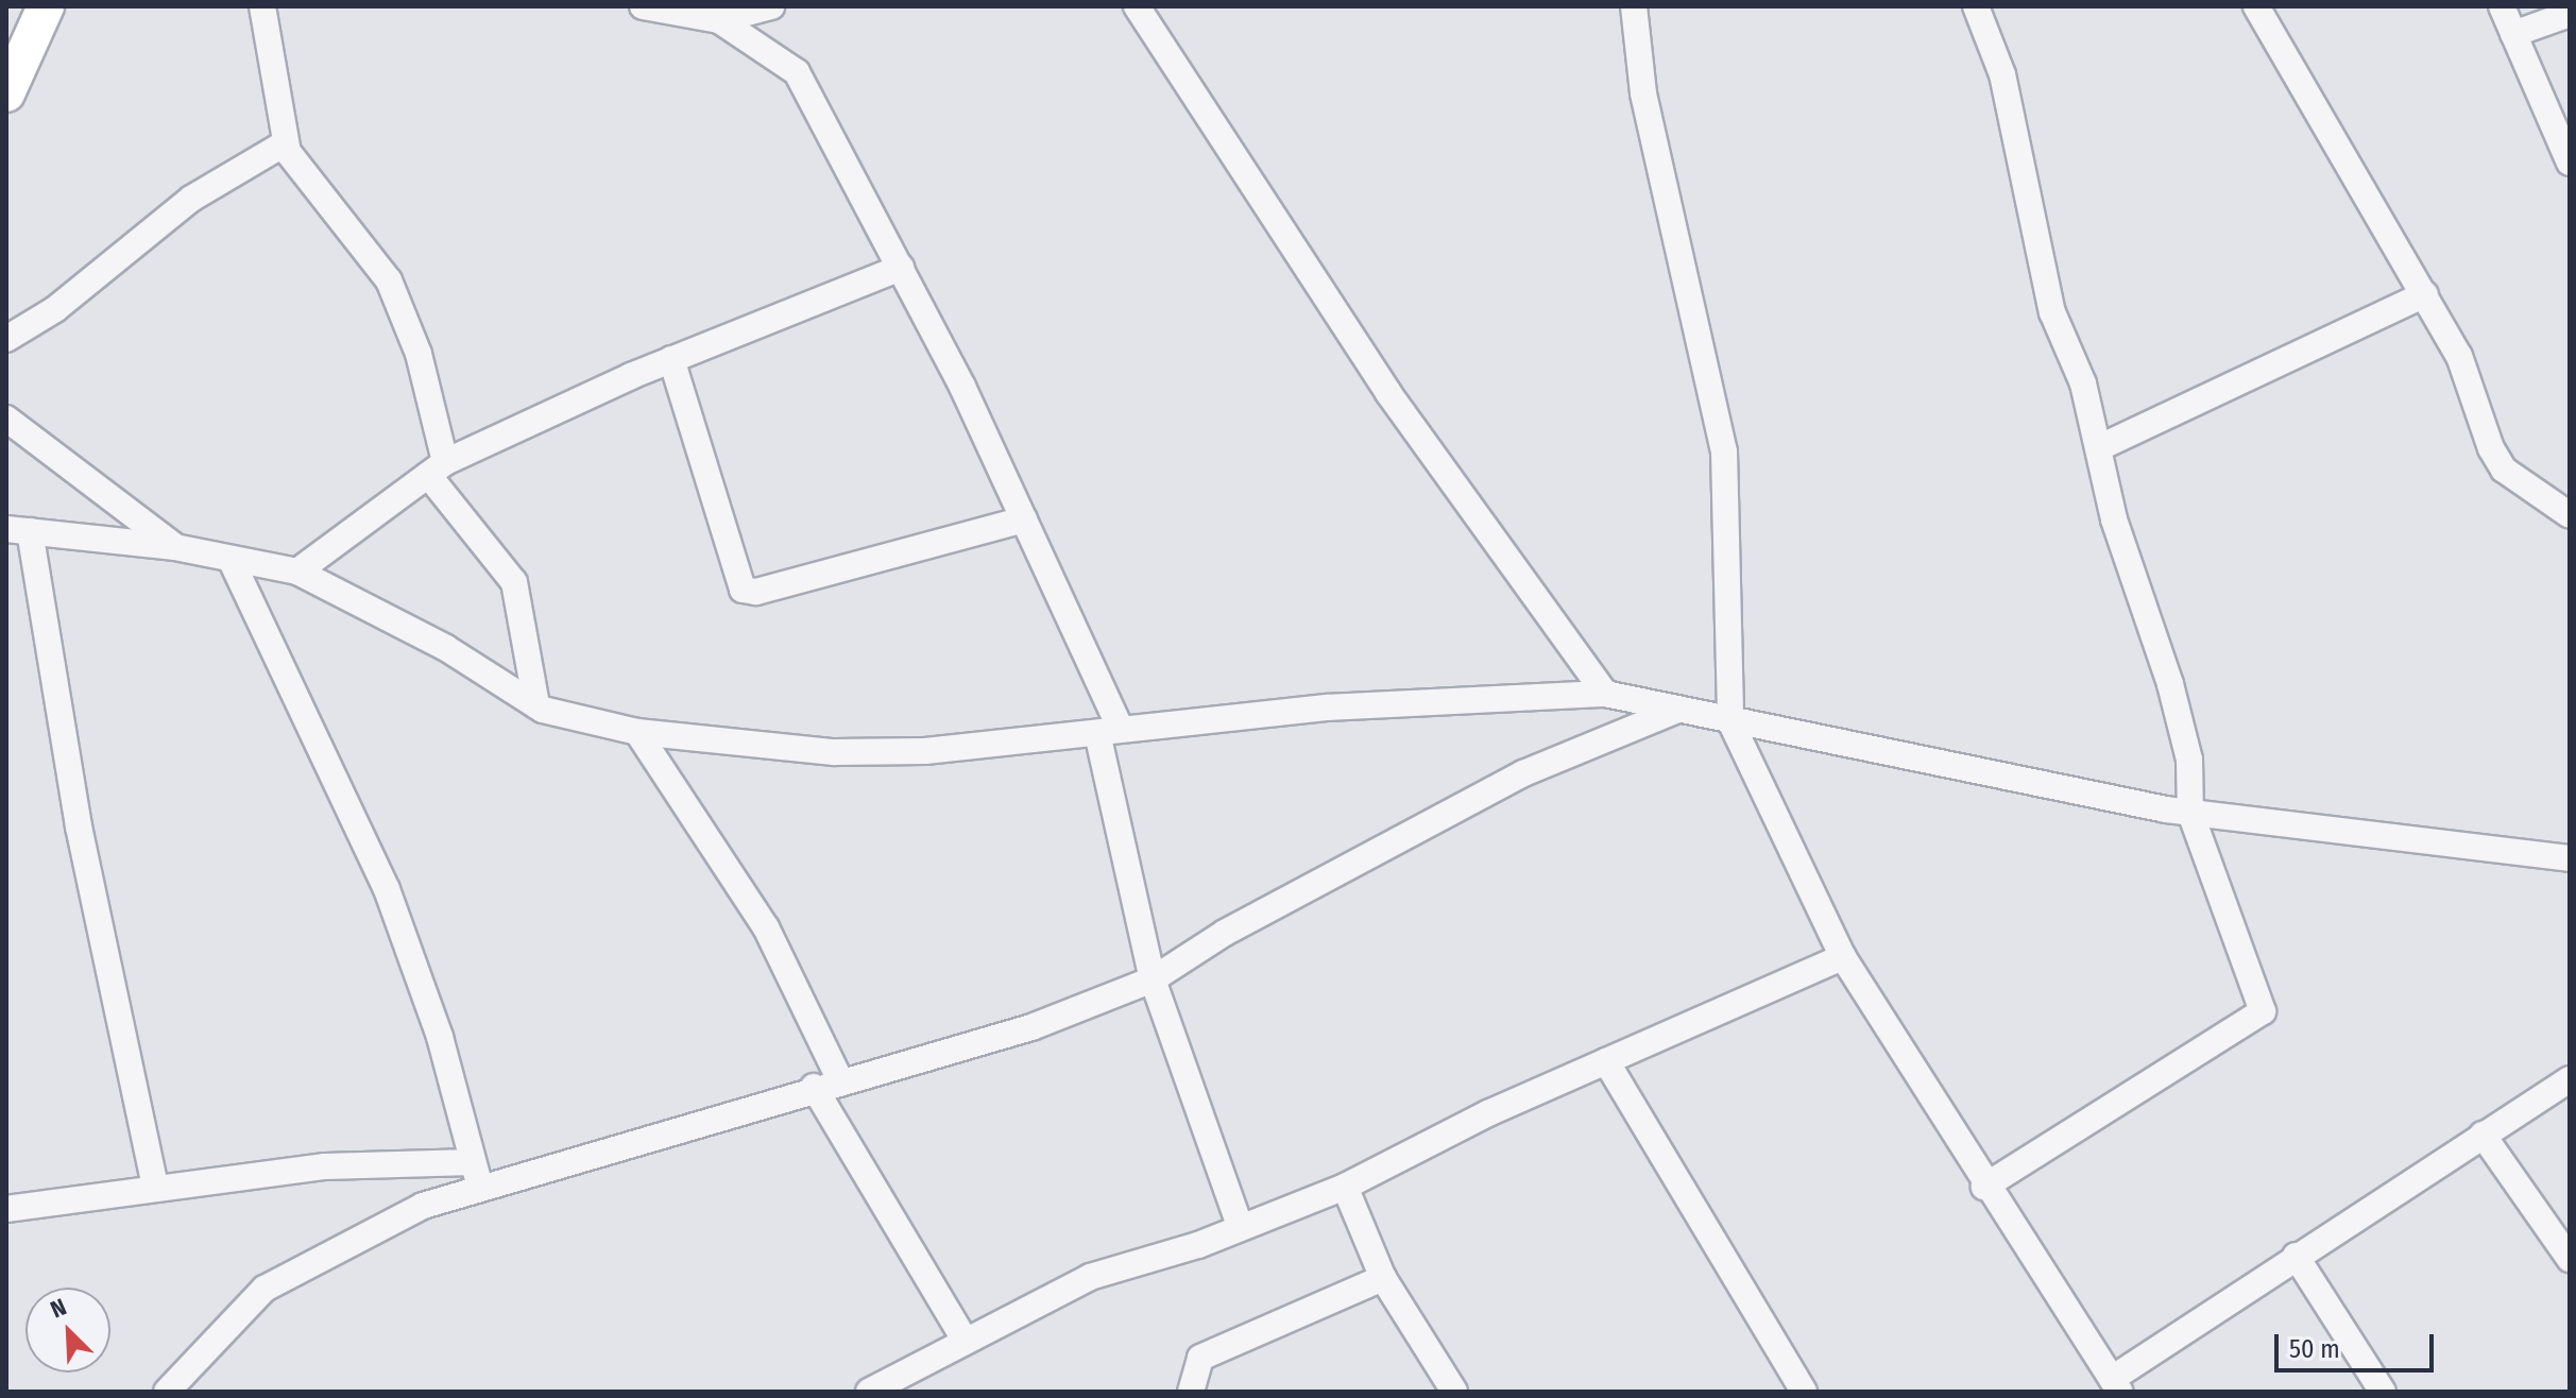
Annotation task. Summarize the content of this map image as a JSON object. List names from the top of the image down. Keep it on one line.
{"scale_bar":"50 m","north":"top left"}
